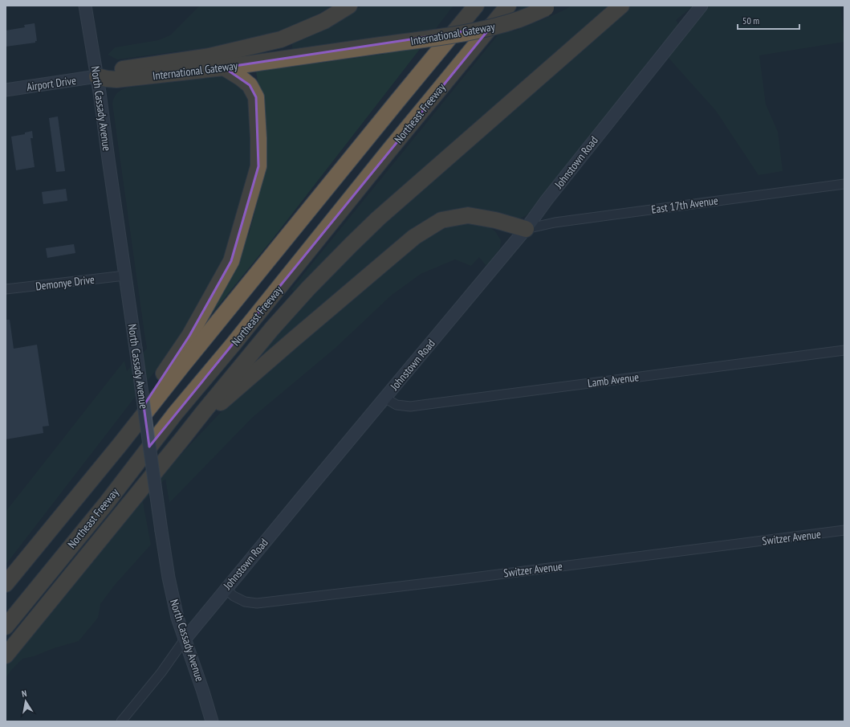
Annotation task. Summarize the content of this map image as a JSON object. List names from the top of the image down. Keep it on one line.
{"streets":{"highway":["International Gateway","Northeast Freeway"],"main road":["Airport Drive","North Cassady Avenue","Johnstown Road"],"street":["East 17th Avenue","Demonye Drive","Lamb Avenue","Switzer Avenue"]},"crossings":[["International Gateway","Airport Drive"],["International Gateway","North Cassady Avenue"],["Airport Drive","North Cassady Avenue"],["North Cassady Avenue","Johnstown Road"],["North Cassady Avenue","Demonye Drive"],["Johnstown Road","East 17th Avenue"],["Johnstown Road","Lamb Avenue"],["Johnstown Road","Switzer Avenue"]],"scale_bar":"50 m","north":"top"}
